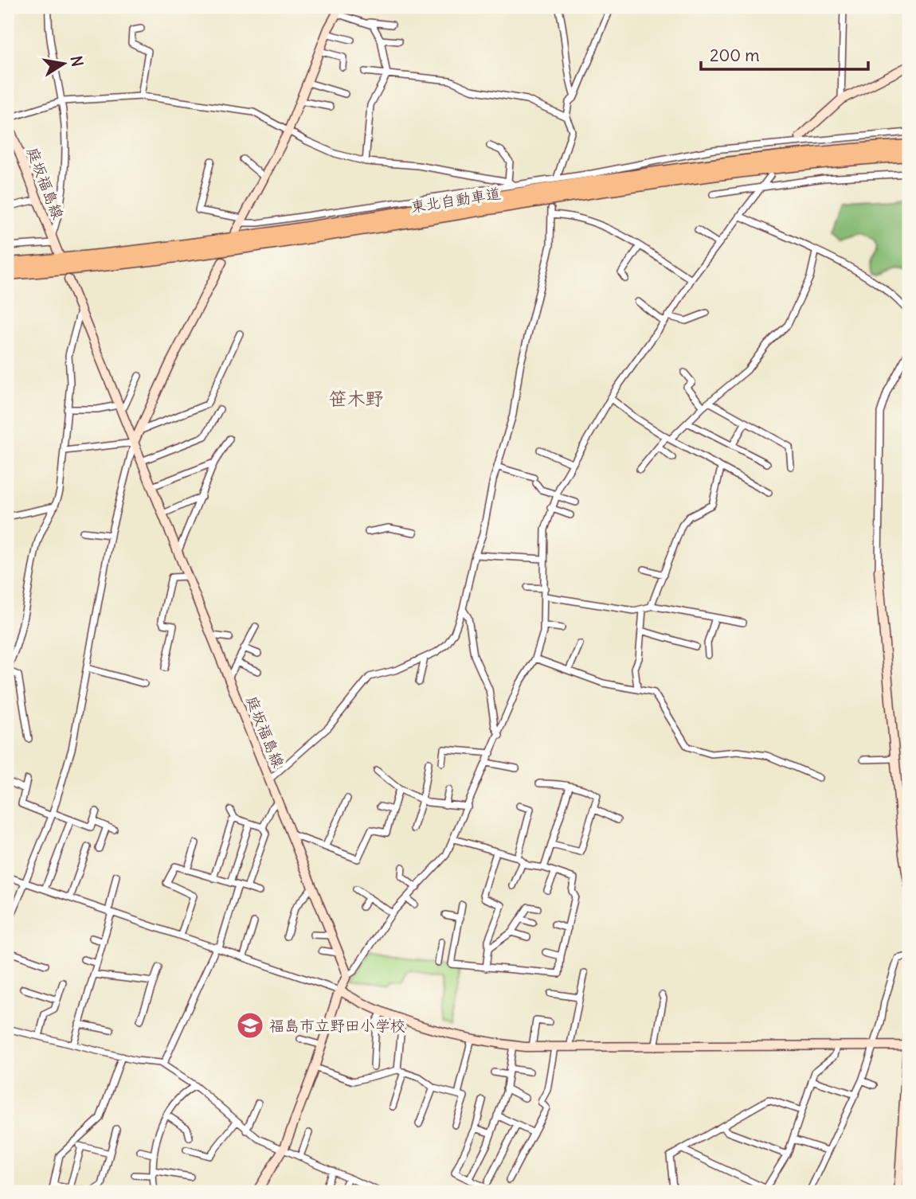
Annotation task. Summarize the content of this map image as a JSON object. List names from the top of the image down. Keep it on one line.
{"streets":{"highway":["東北自動車道"],"street":["庭坂福島線"]},"districts":["笹木野"],"places":{"school or university":["福島市立野田小学校"]},"scale_bar":"200 m","north":"right"}
